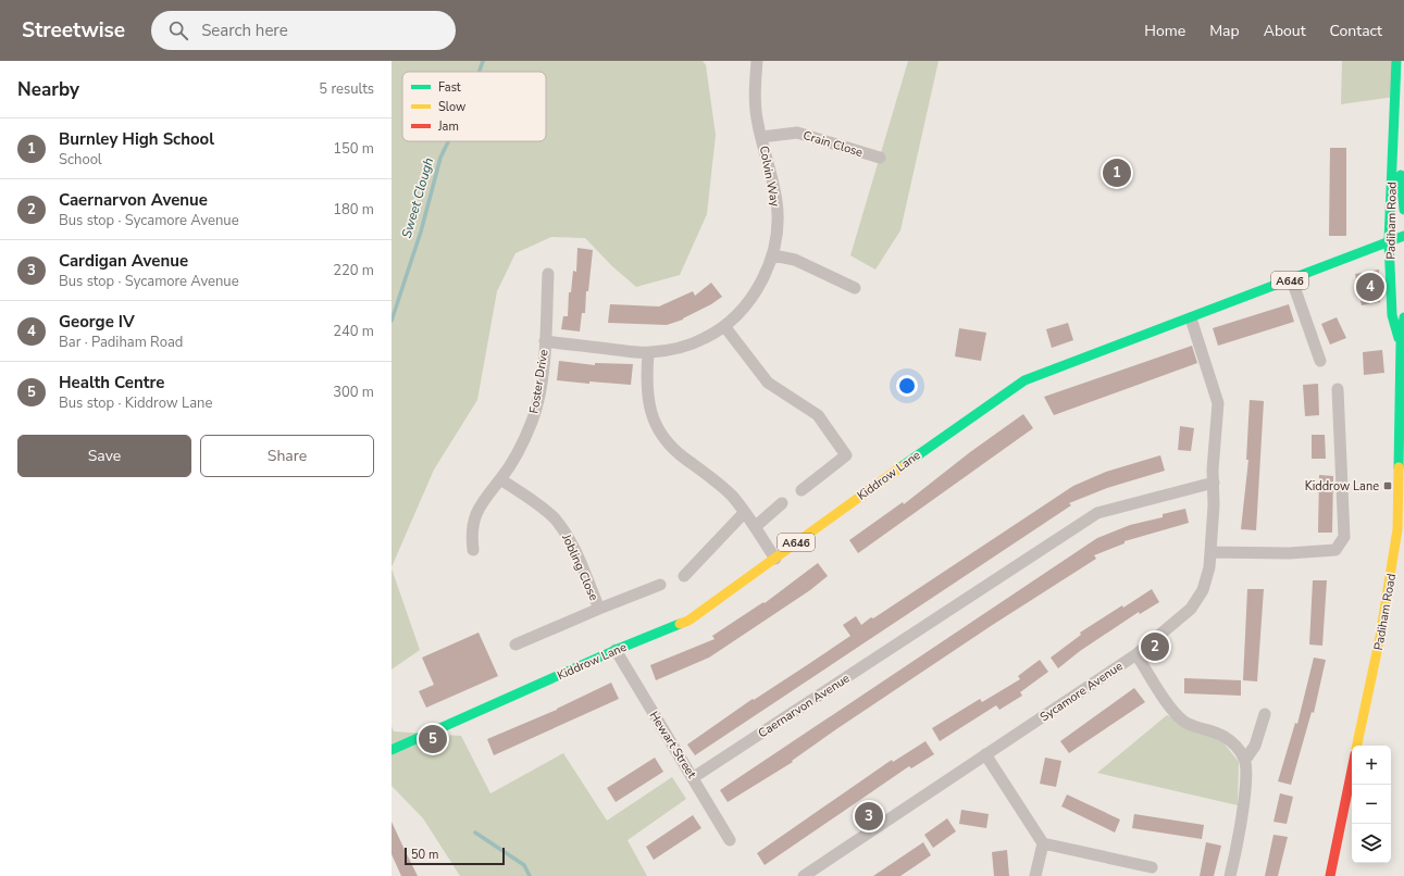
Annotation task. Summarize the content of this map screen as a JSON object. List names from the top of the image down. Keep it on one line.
{"streets":{"main road":["Padiham Road","A646","Kiddrow Lane"],"street":["Crain Close","Colvin Way","Foster Drive","Jobling Close","Sycamore Avenue","Caernarvon Avenue","Hewart Street"]},"crossings":[["Crain Close","Colvin Way"],["Colvin Way","Foster Drive"],["Padiham Road","Kiddrow Lane"],["Foster Drive","Jobling Close"],["Kiddrow Lane","Sycamore Avenue"],["Kiddrow Lane","Hewart Street"],["Sycamore Avenue","Caernarvon Avenue"],["Caernarvon Avenue","Hewart Street"]],"water":["Sweet Clough"],"places":{"transit":["Kiddrow Lane"]},"legend":["Fast","Slow","Jam"],"scale_bar":"50 m","page":{"header":"Streetwise","search":"Search here","nav":["Home","Map","About","Contact"],"heading":["Nearby","5 results"],"list":[{"mark":"1","name":"Burnley High School","note":"School","value":"150 m"},{"mark":"2","name":"Caernarvon Avenue","note":"Bus stop · Sycamore Avenue","value":"180 m"},{"mark":"3","name":"Cardigan Avenue","note":"Bus stop · Sycamore Avenue","value":"220 m"},{"mark":"4","name":"George IV","note":"Bar · Padiham Road","value":"240 m"},{"mark":"5","name":"Health Centre","note":"Bus stop · Kiddrow Lane","value":"300 m"}],"pins":["1","4","2","5","3"],"buttons":["Save","Share"],"map_buttons":["+","−"],"scale":"50 m"}}
